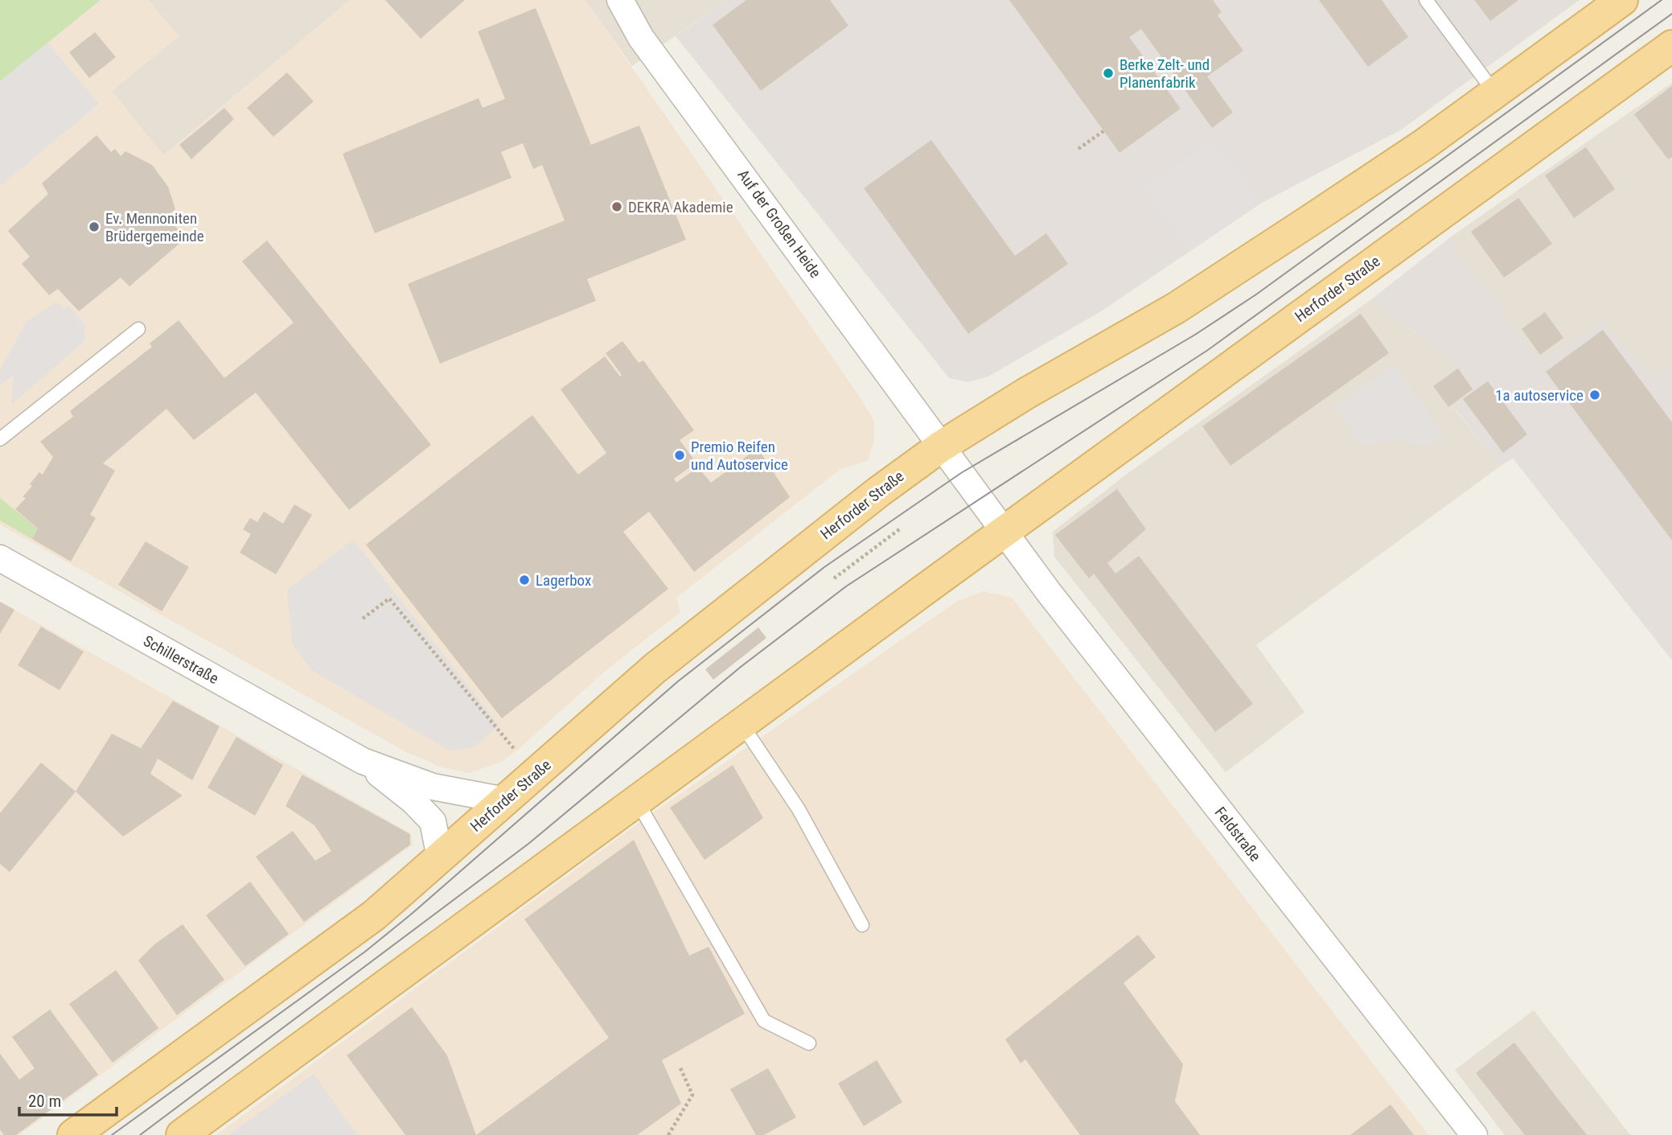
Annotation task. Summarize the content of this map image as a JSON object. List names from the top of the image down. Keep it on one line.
{"streets":{"main road":["Herforder Straße"],"street":["Auf der Großen Heide","Schillerstraße","Feldstraße"]},"crossings":[["Auf der Großen Heide","Herforder Straße"],["Herforder Straße","Schillerstraße"],["Herforder Straße","Feldstraße"]],"places":["Berke Zelt- und Planenfabrik","DEKRA Akademie","Ev. Mennoniten Brüdergemeinde","1a autoservice","Premio Reifen und Autoservice","Lagerbox"],"scale_bar":"20 m"}
